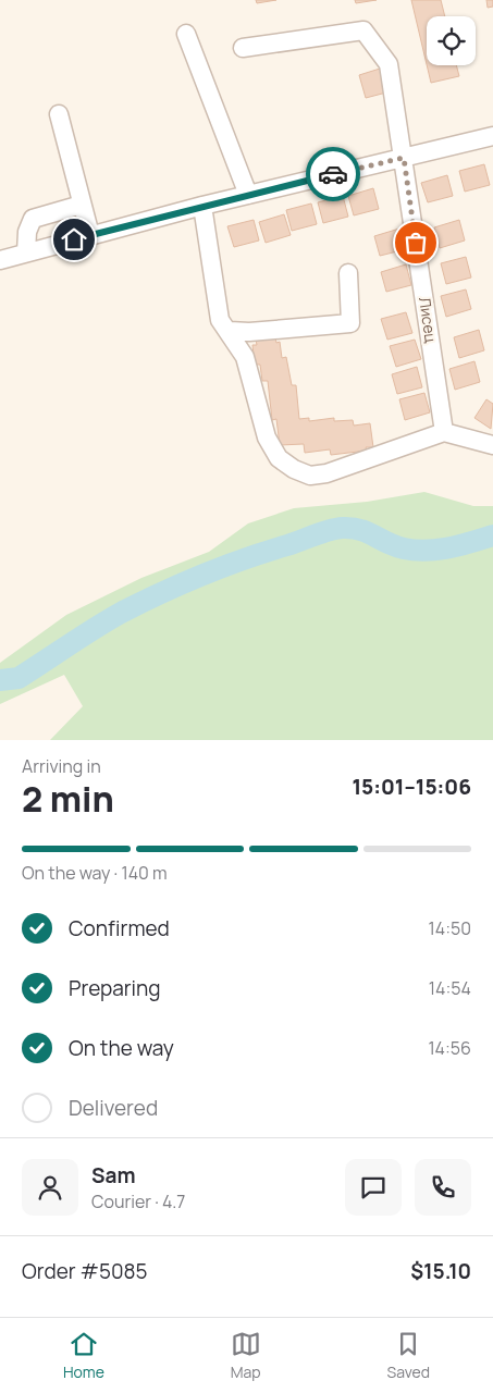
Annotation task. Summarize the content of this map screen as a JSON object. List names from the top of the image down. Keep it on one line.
{"streets":{"street":["Лисец"]},"page":{"heading":["2 min","Arriving in","15:01–15:06"],"panel":["Sam","Courier · 4.7","Order #5085","$15.10"],"bar":"On the way · 140 m","list":[["Confirmed","14:50"],["Preparing","14:54"],["On the way","14:56"],"Delivered"],"tabs":["Home","Map","Saved"]}}
